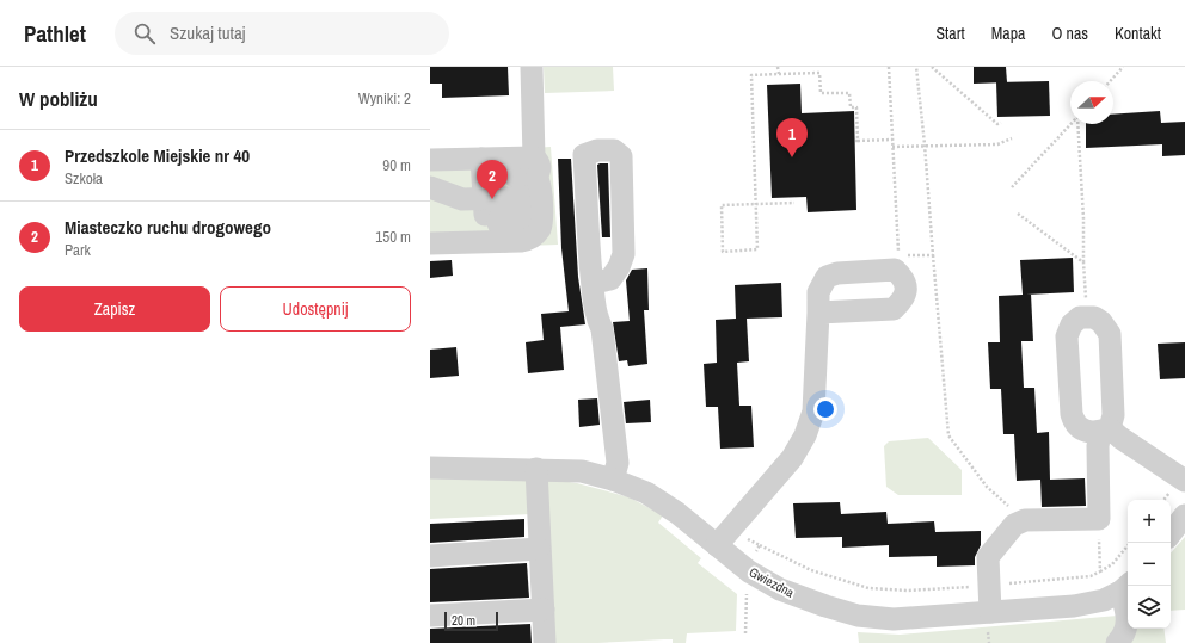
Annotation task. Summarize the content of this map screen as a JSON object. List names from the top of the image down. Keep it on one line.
{"streets":{"street":["Gwiezdna"]},"scale_bar":"20 m","north":"right","page":{"header":"Pathlet","search":"Szukaj tutaj","nav":["Start","Mapa","O nas","Kontakt"],"heading":["W pobliżu","Wyniki: 2"],"pins":["1","2"],"list":[{"mark":"1","name":"Przedszkole Miejskie nr 40","note":"Szkoła","value":"90 m"},{"mark":"2","name":"Miasteczko ruchu drogowego","note":"Park","value":"150 m"}],"buttons":["Zapisz","Udostępnij"],"map_buttons":["+","−"],"scale":"20 m"}}
